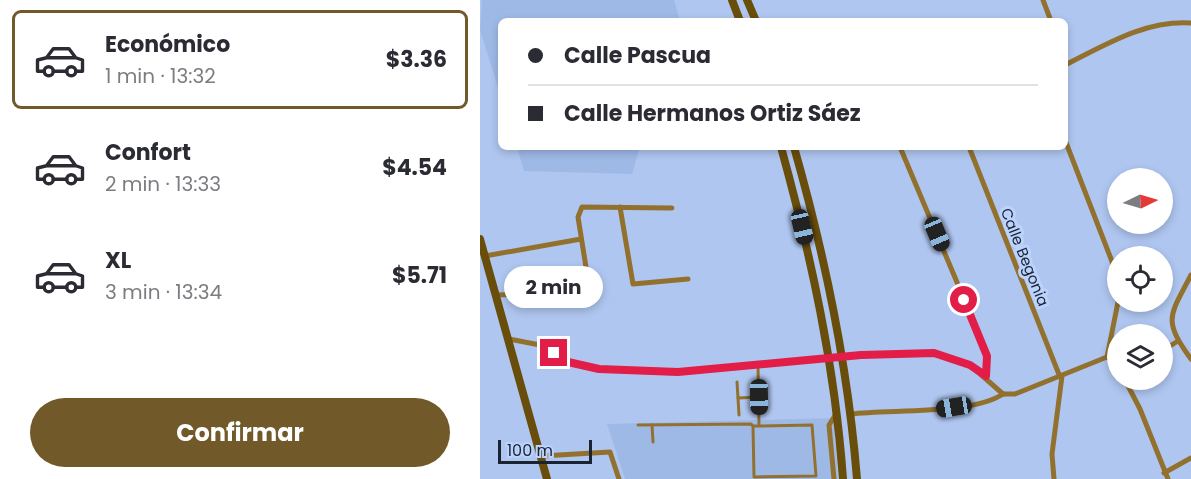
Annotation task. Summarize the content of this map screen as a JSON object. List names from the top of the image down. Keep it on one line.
{"streets":{"street":["Calle Begonia"]},"scale_bar":"100 m","north":"right","page":{"list":[{"name":"Económico","note":"1 min · 13:32","value":"$3.36"},{"name":"Confort","note":"2 min · 13:33","value":"$4.54"},{"name":"XL","note":"3 min · 13:34","value":"$5.71"}],"banner":["Calle Pascua","Calle Hermanos Ortiz Sáez"],"bubble":"2 min","buttons":"Confirmar","scale":"100 m"}}
